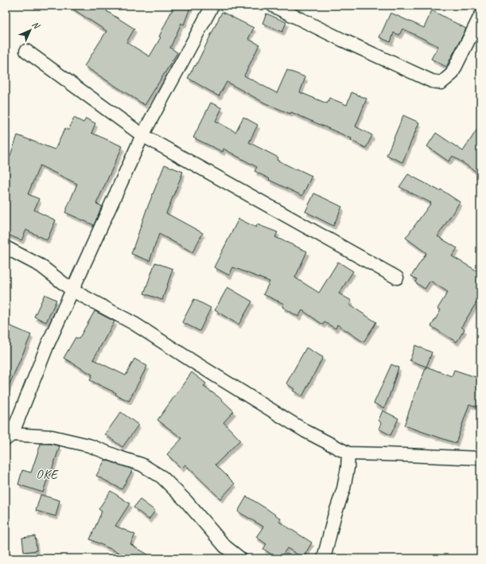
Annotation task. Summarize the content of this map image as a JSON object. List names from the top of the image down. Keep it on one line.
{"districts":["OKE"],"north":"top right"}
